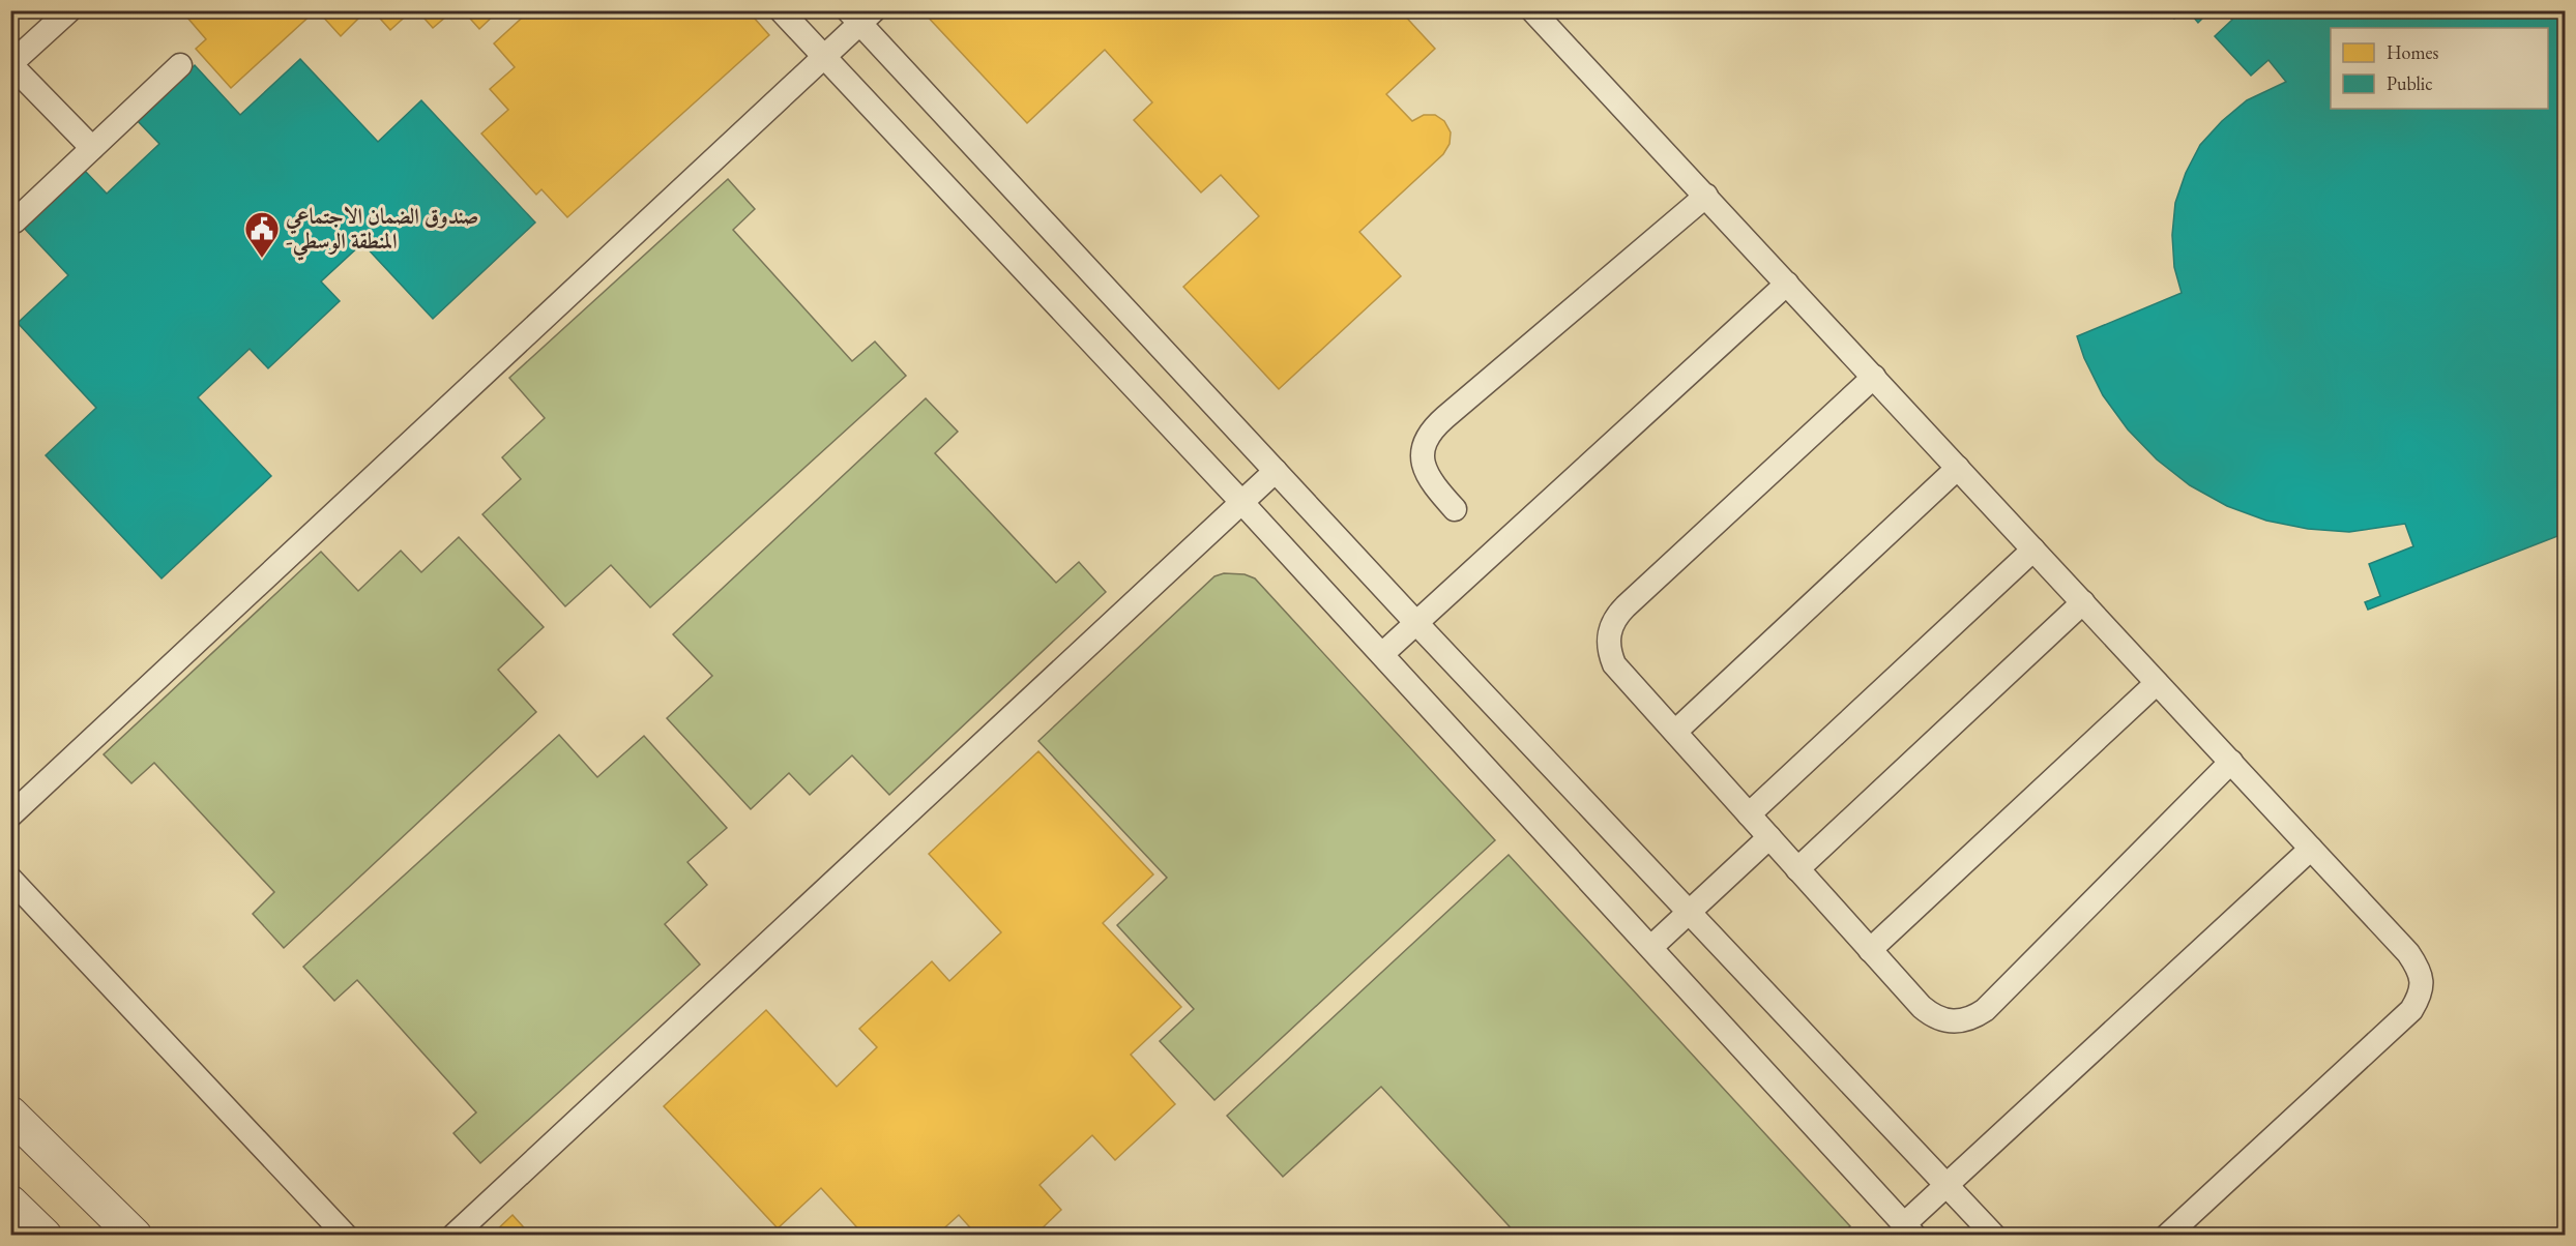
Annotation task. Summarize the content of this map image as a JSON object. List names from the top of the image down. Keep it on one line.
{"places":{"public building":["صندوق الضمان الاجتماعي -المنطقة الوسطي"]},"legend":["Homes","Public"]}
